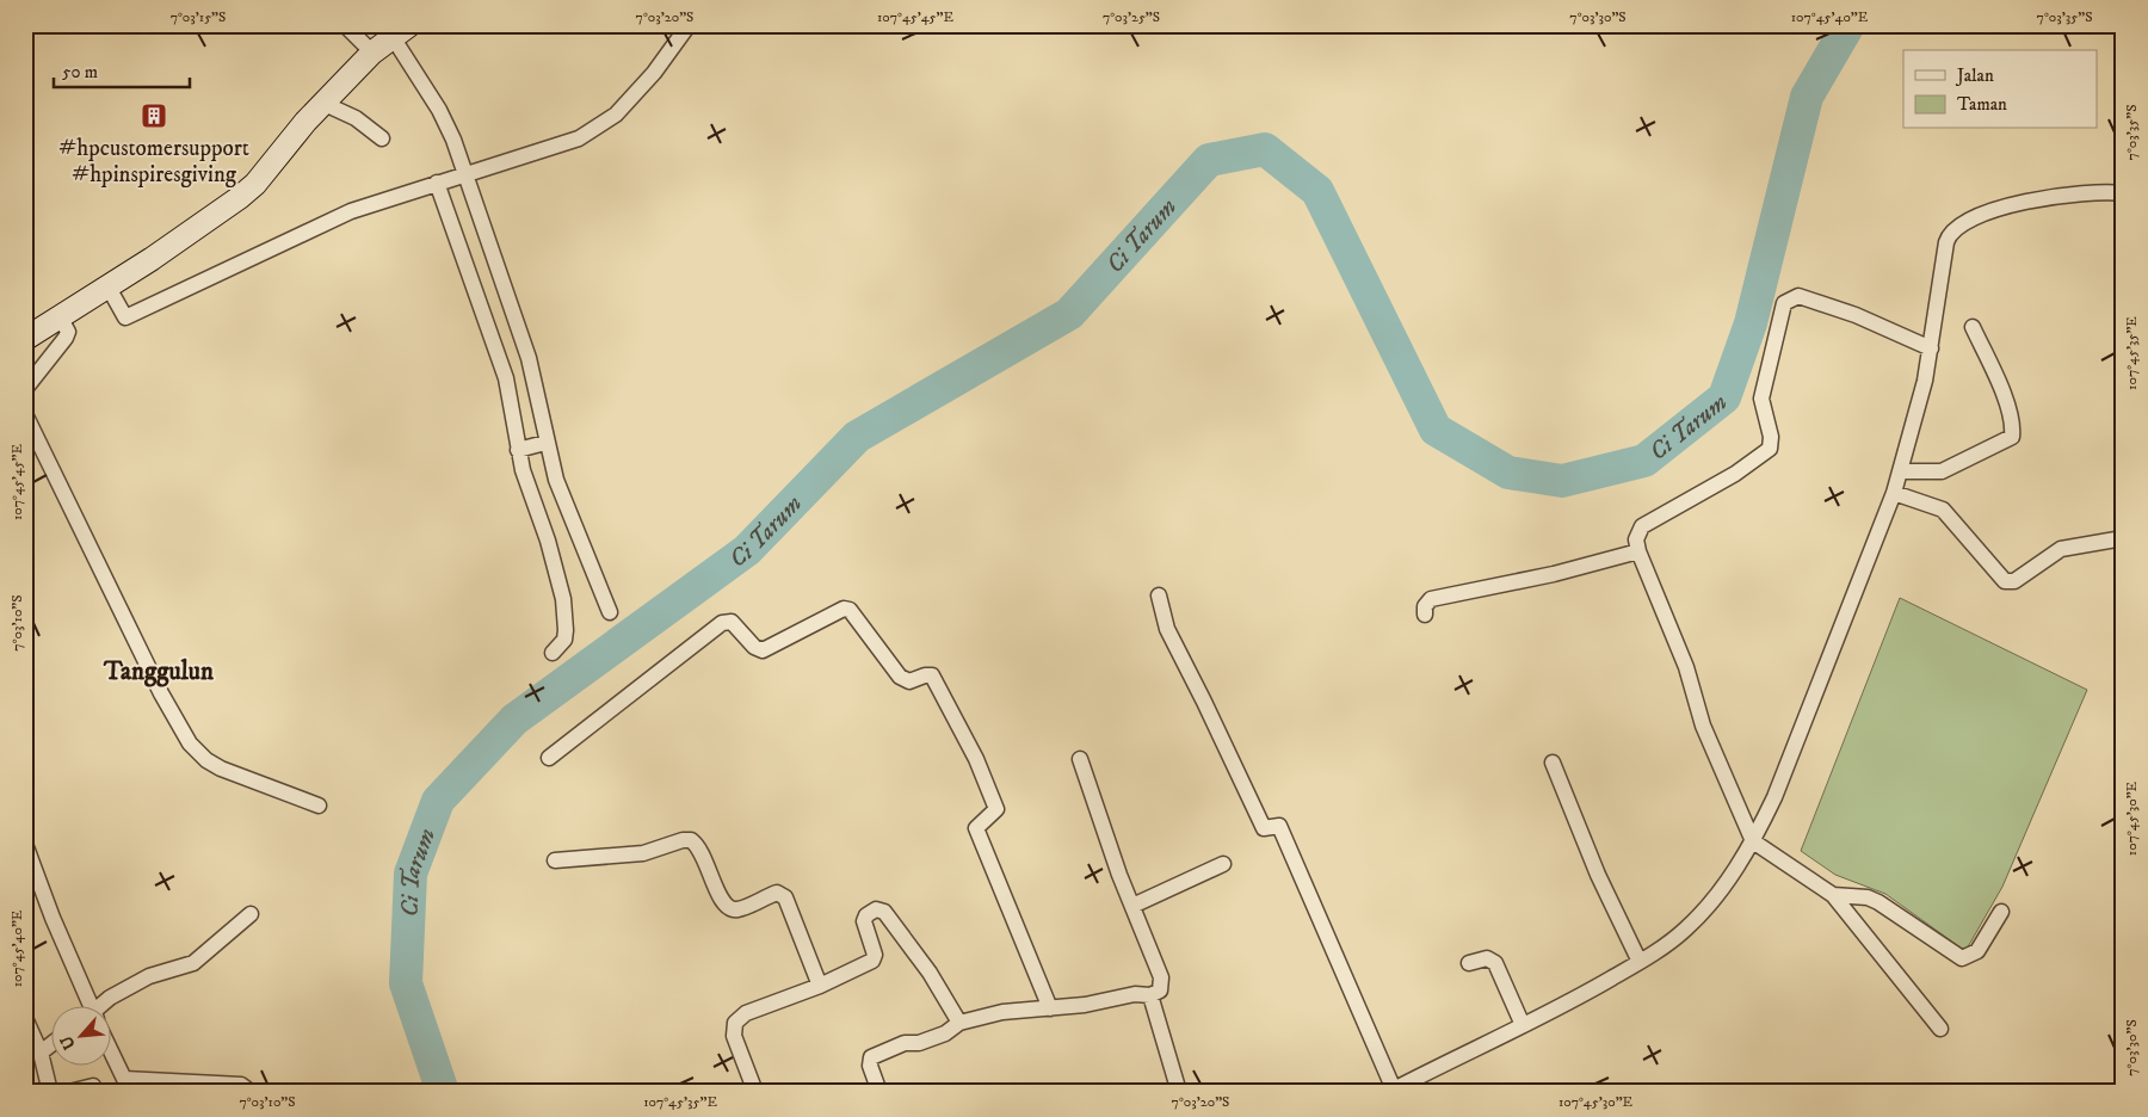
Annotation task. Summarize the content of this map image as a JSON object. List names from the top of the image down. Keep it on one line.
{"districts":["Tanggulun"],"water":["Ci Tarum"],"places":{"building":["#hpcustomersupport #hpinspiresgiving"]},"legend":["Jalan","Taman"],"scale_bar":"50 m","north":"bottom left","coordinates":["7°03'15\"S","7°03'20\"S","107°45'45\"E","7°03'25\"S","7°03'30\"S","107°45'40\"E","7°03'35\"S","107°45'35\"E","7°03'10\"S","107°45'30\"E"]}
